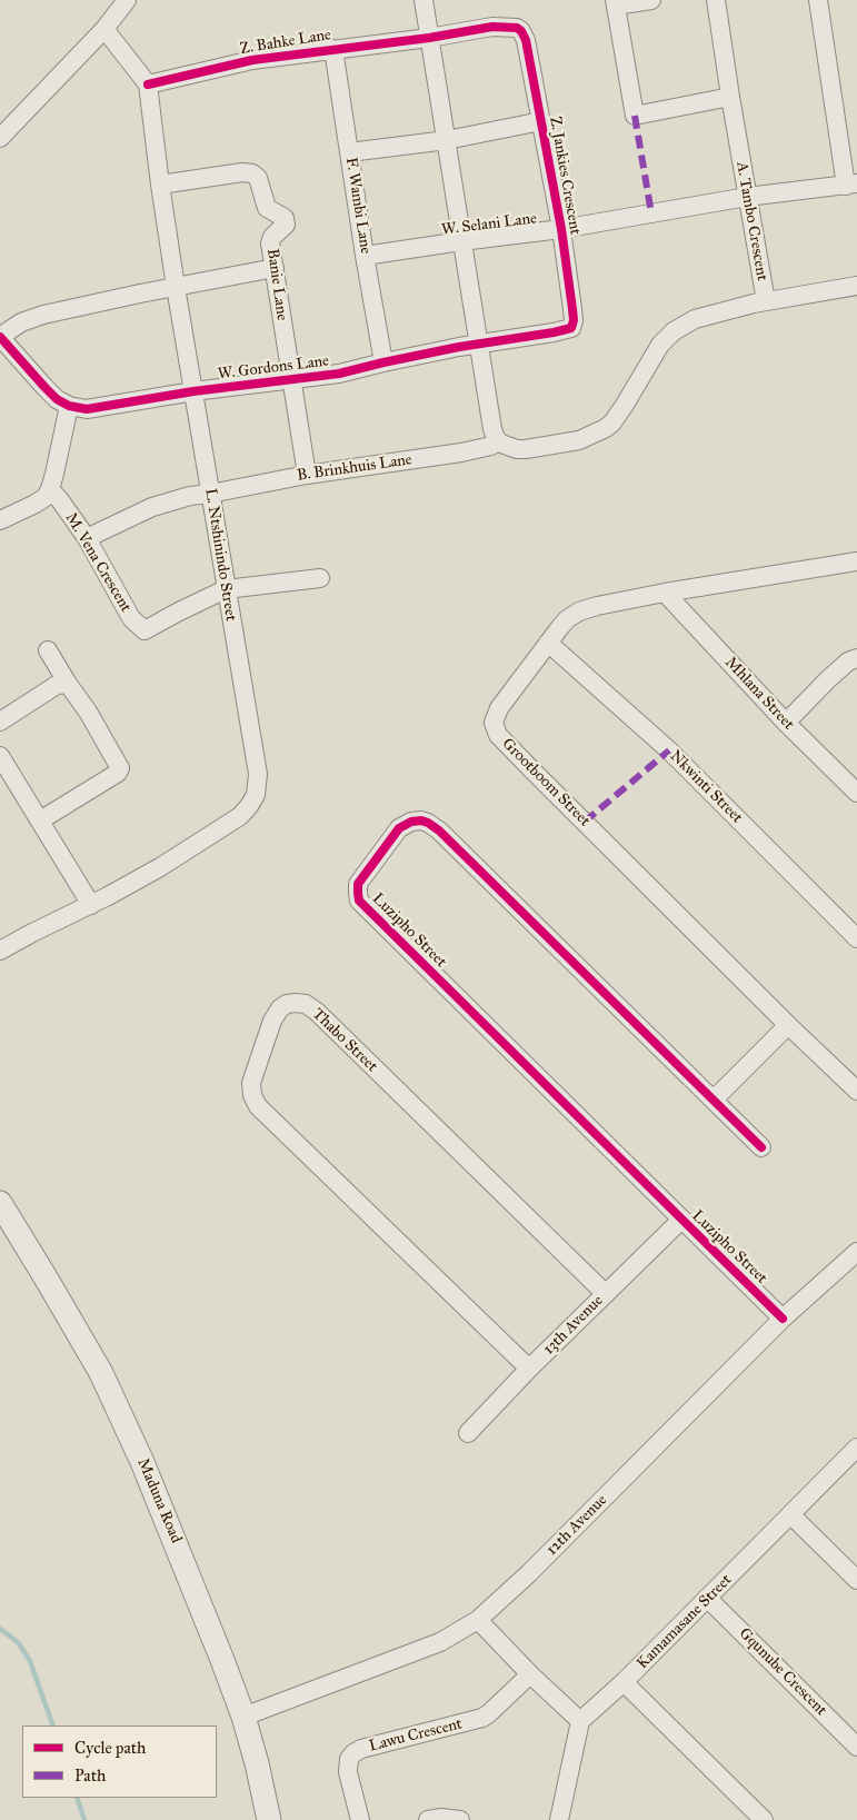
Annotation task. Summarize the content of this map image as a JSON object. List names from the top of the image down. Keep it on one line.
{"streets":{"street":["Z. Bahke Lane","Z. Jankies Crescent","F. Wambi Lane","A. Tambo Crescent","W. Selani Lane","Banie Lane","W. Gordons Lane","B. Brinkhuis Lane","L. Ntshinindo Street","M. Vena Crescent","Mhlana Street","Grootboom Street","Nkwinti Street","Luzipho Street","Thabo Street","13th Avenue","Maduna Road","12th Avenue","Kamamasane Street","Gqunube Crescent","Lawu Crescent"]},"crossings":[["Z. Bahke Lane","Z. Jankies Crescent"],["Z. Bahke Lane","F. Wambi Lane"],["Z. Bahke Lane","L. Ntshinindo Street"],["Z. Jankies Crescent","W. Selani Lane"],["Z. Jankies Crescent","W. Gordons Lane"],["F. Wambi Lane","W. Selani Lane"],["F. Wambi Lane","W. Gordons Lane"],["A. Tambo Crescent","W. Selani Lane"],["A. Tambo Crescent","B. Brinkhuis Lane"],["Banie Lane","W. Gordons Lane"],["Banie Lane","B. Brinkhuis Lane"],["Banie Lane","L. Ntshinindo Street"],["W. Gordons Lane","L. Ntshinindo Street"],["B. Brinkhuis Lane","L. Ntshinindo Street"],["B. Brinkhuis Lane","M. Vena Crescent"],["L. Ntshinindo Street","M. Vena Crescent"],["Mhlana Street","Grootboom Street"],["Grootboom Street","Nkwinti Street"],["Luzipho Street","13th Avenue"],["Luzipho Street","12th Avenue"],["Thabo Street","13th Avenue"],["Maduna Road","12th Avenue"],["Kamamasane Street","Gqunube Crescent"]],"legend":["Cycle path","Path"]}
